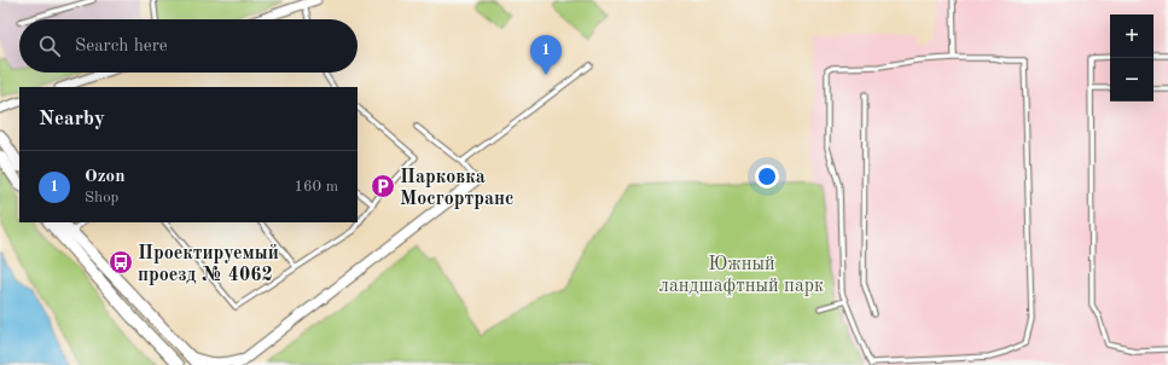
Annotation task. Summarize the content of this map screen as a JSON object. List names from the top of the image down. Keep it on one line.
{"parks":["Южный ландшафтный парк"],"places":{"parking":["Парковка Мосгортранс"],"bus stop":["Проектируемый проезд № 4062"]},"page":{"map_buttons":["+","−"],"search":"Search here","pins":"1","heading":"Nearby","list":[{"mark":"1","name":"Ozon","note":"Shop","value":"160 m"}]}}
